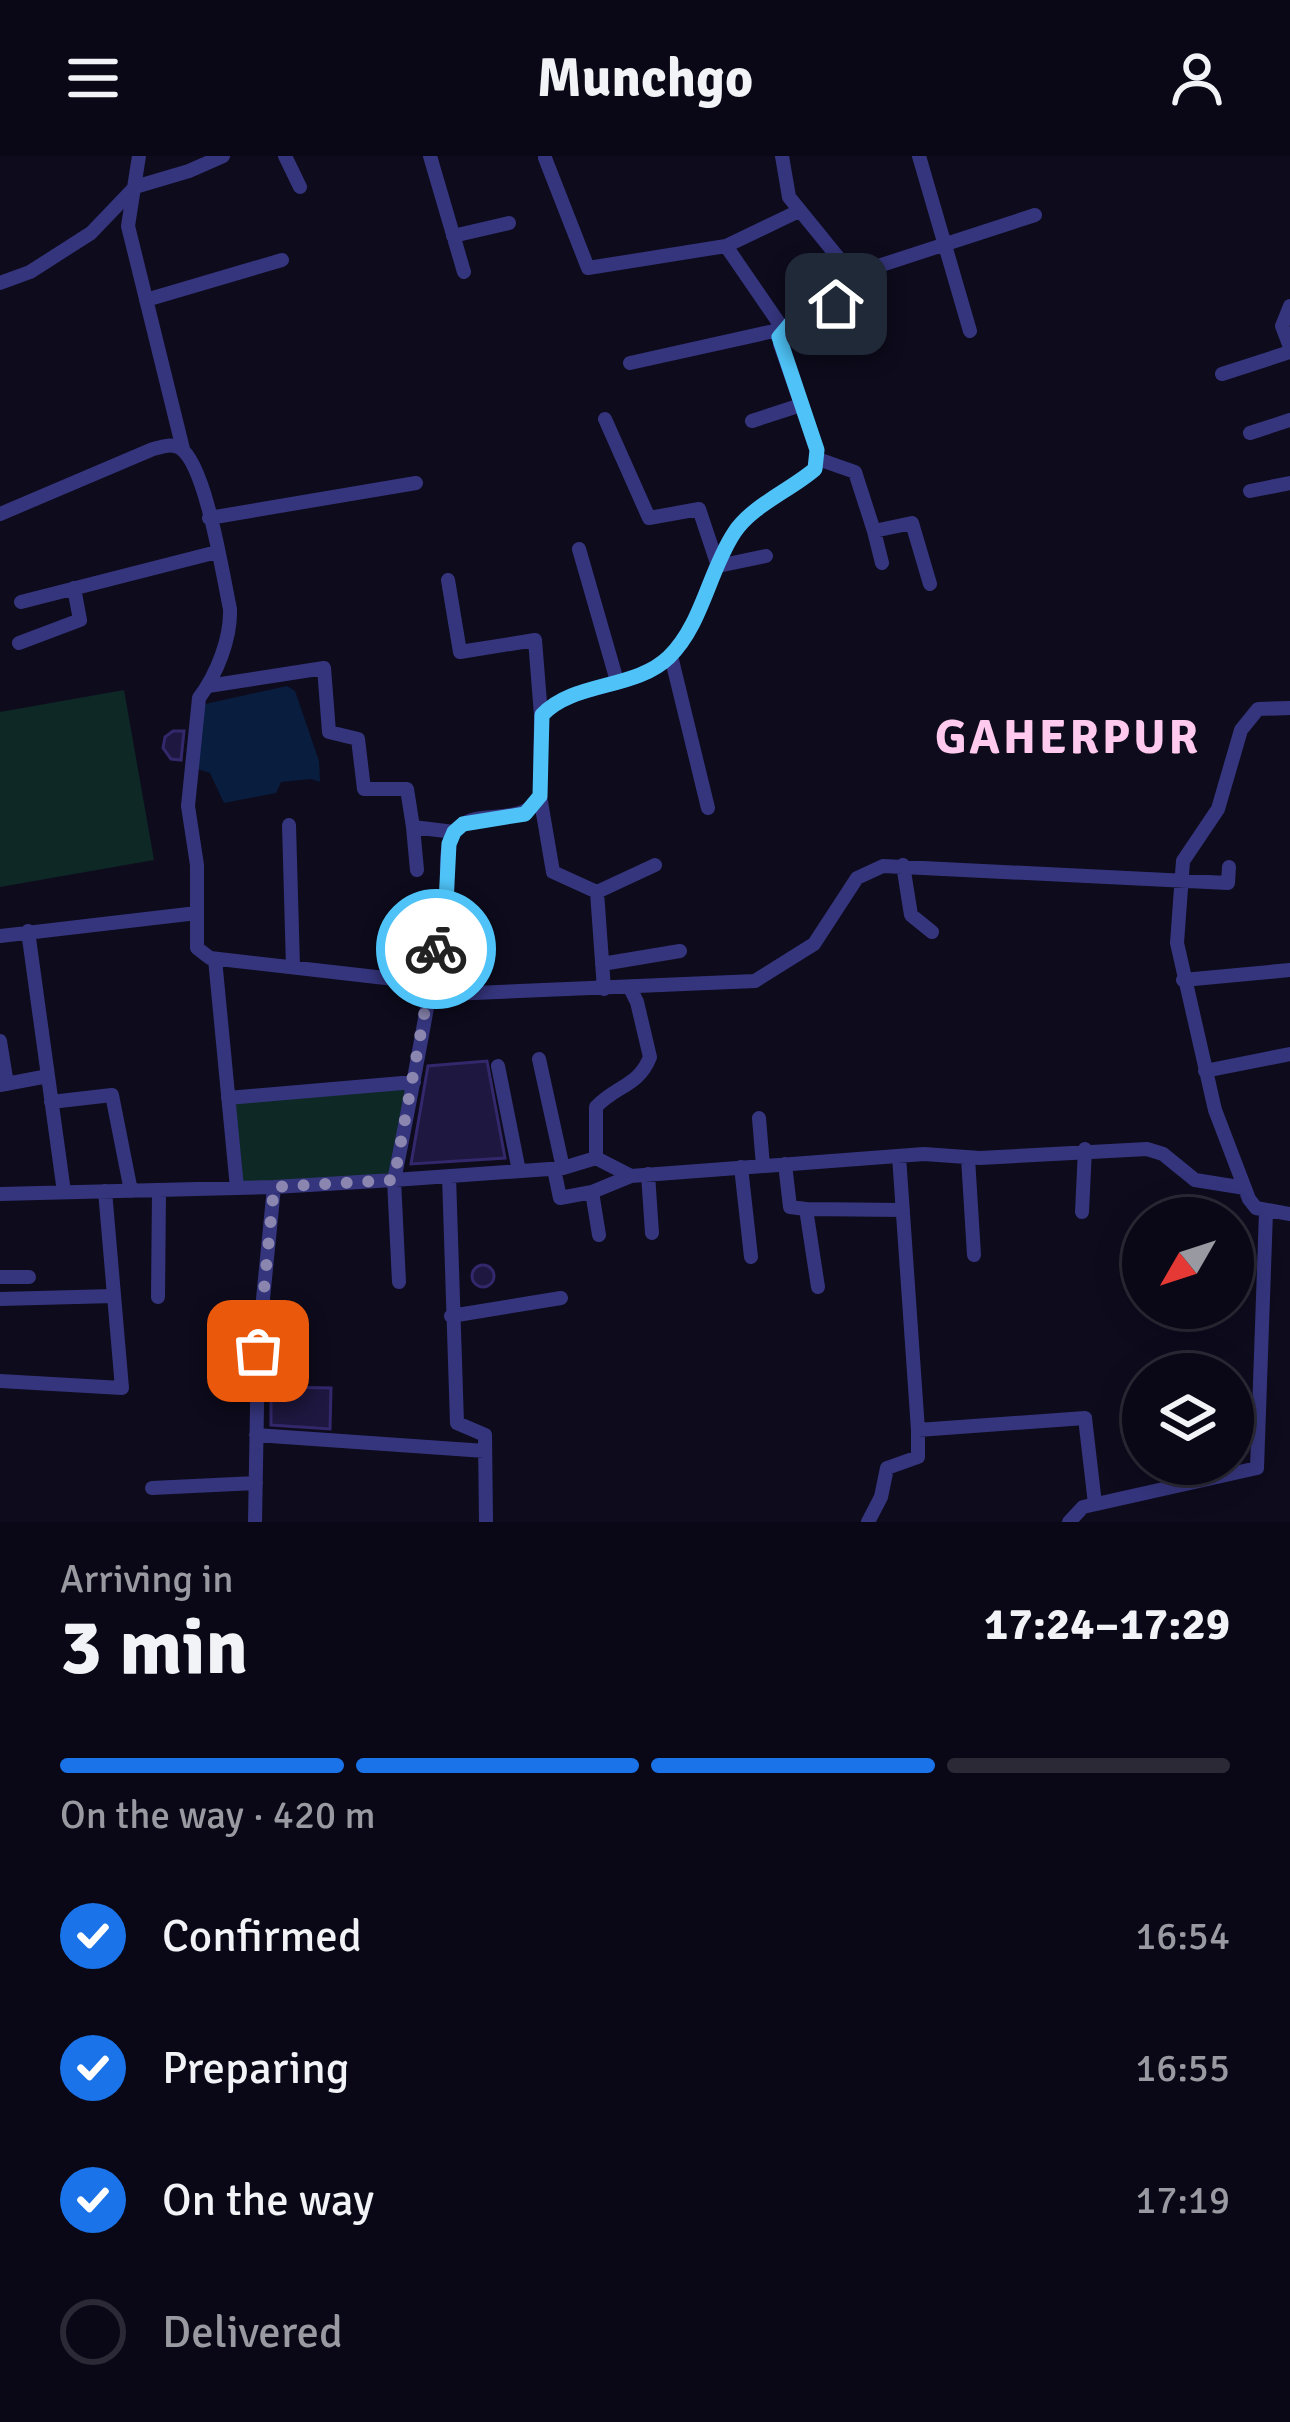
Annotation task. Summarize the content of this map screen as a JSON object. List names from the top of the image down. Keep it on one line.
{"districts":["GAHERPUR"],"north":"bottom left","page":{"header":"Munchgo","heading":["3 min","Arriving in","17:24–17:29"],"bar":"On the way · 420 m","list":[["Confirmed","16:54"],["Preparing","16:55"],["On the way","17:19"],"Delivered"]}}
